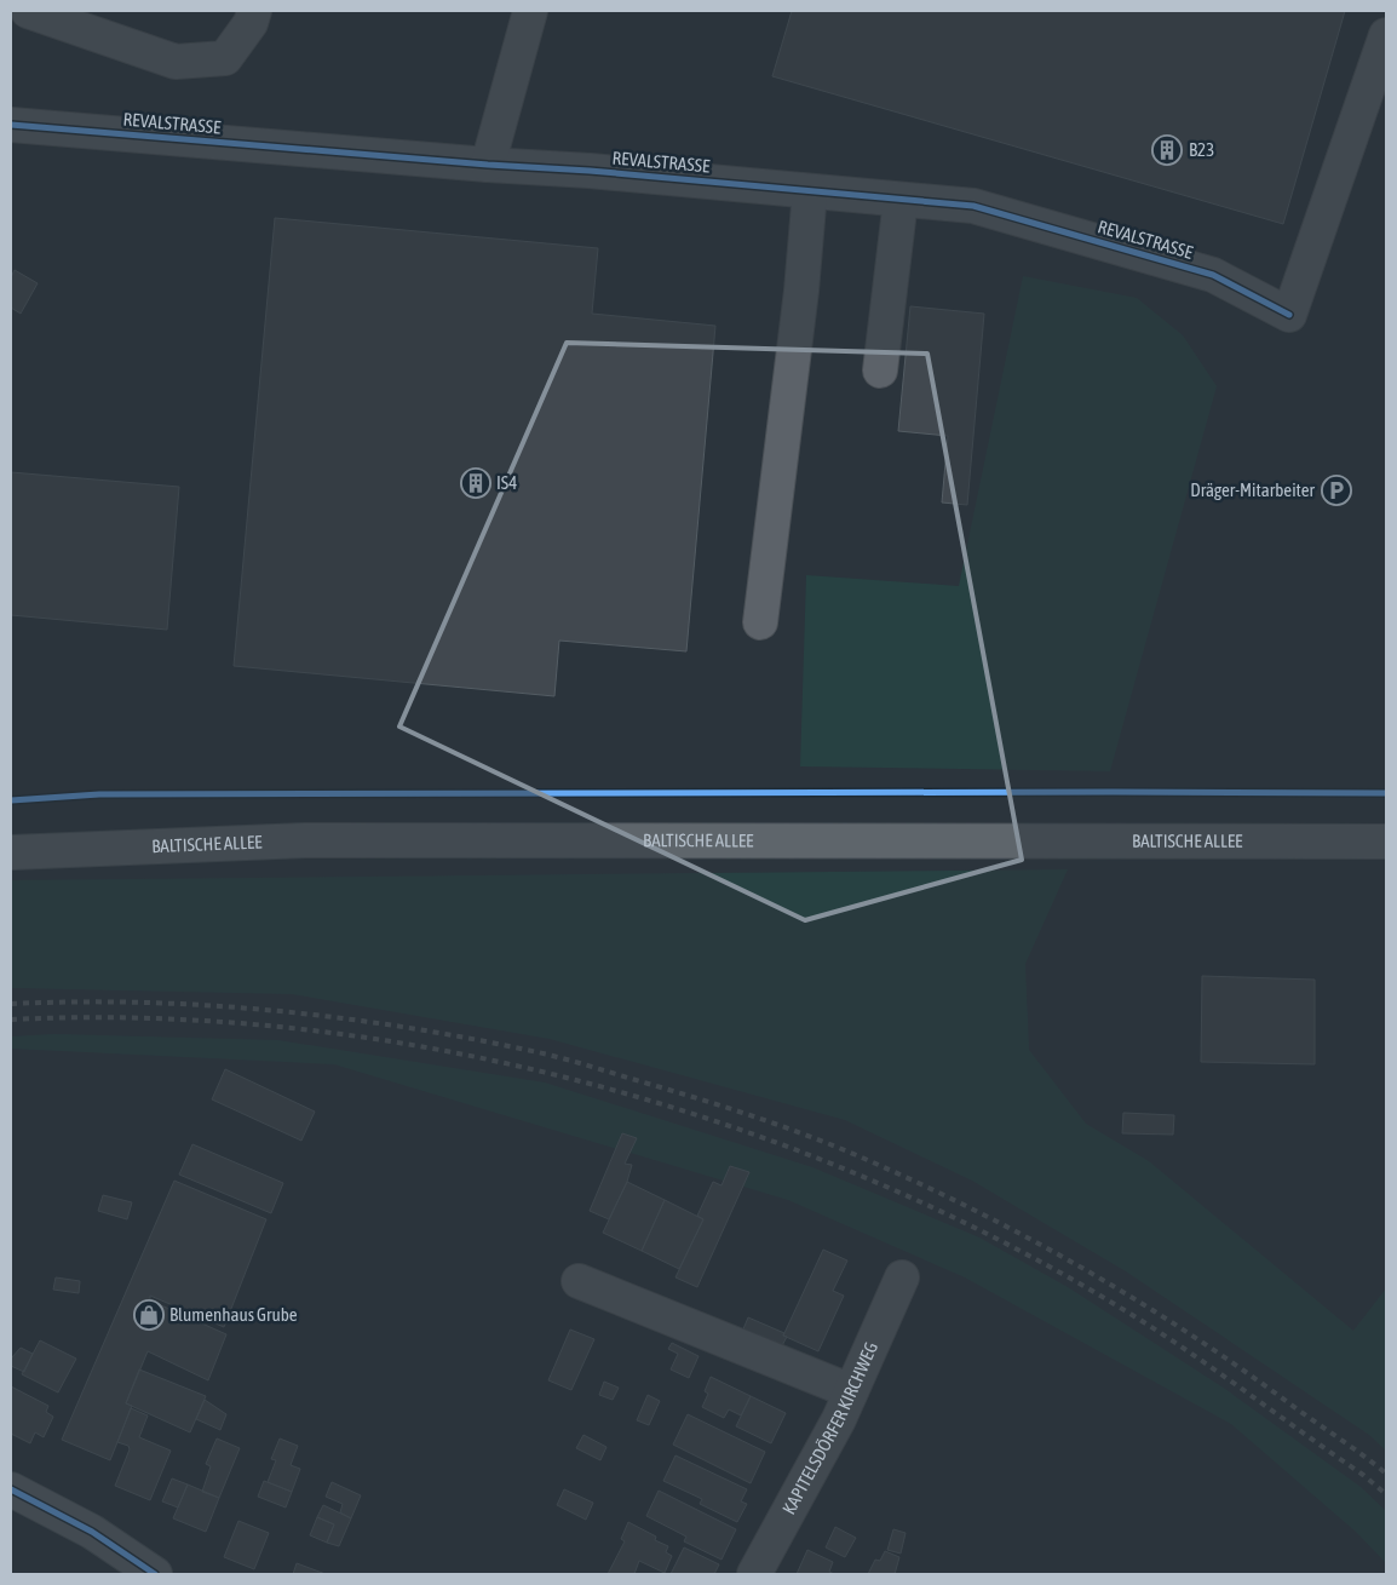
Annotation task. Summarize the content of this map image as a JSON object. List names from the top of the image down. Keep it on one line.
{"streets":{"main road":["BALTISCHE ALLEE"],"street":["REVALSTRASSE","KAPITELSDÖRFER KIRCHWEG"]},"places":{"building":["B23","IS4"],"parking":["Dräger-Mitarbeiter"],"shop":["Blumenhaus Grube"]}}
